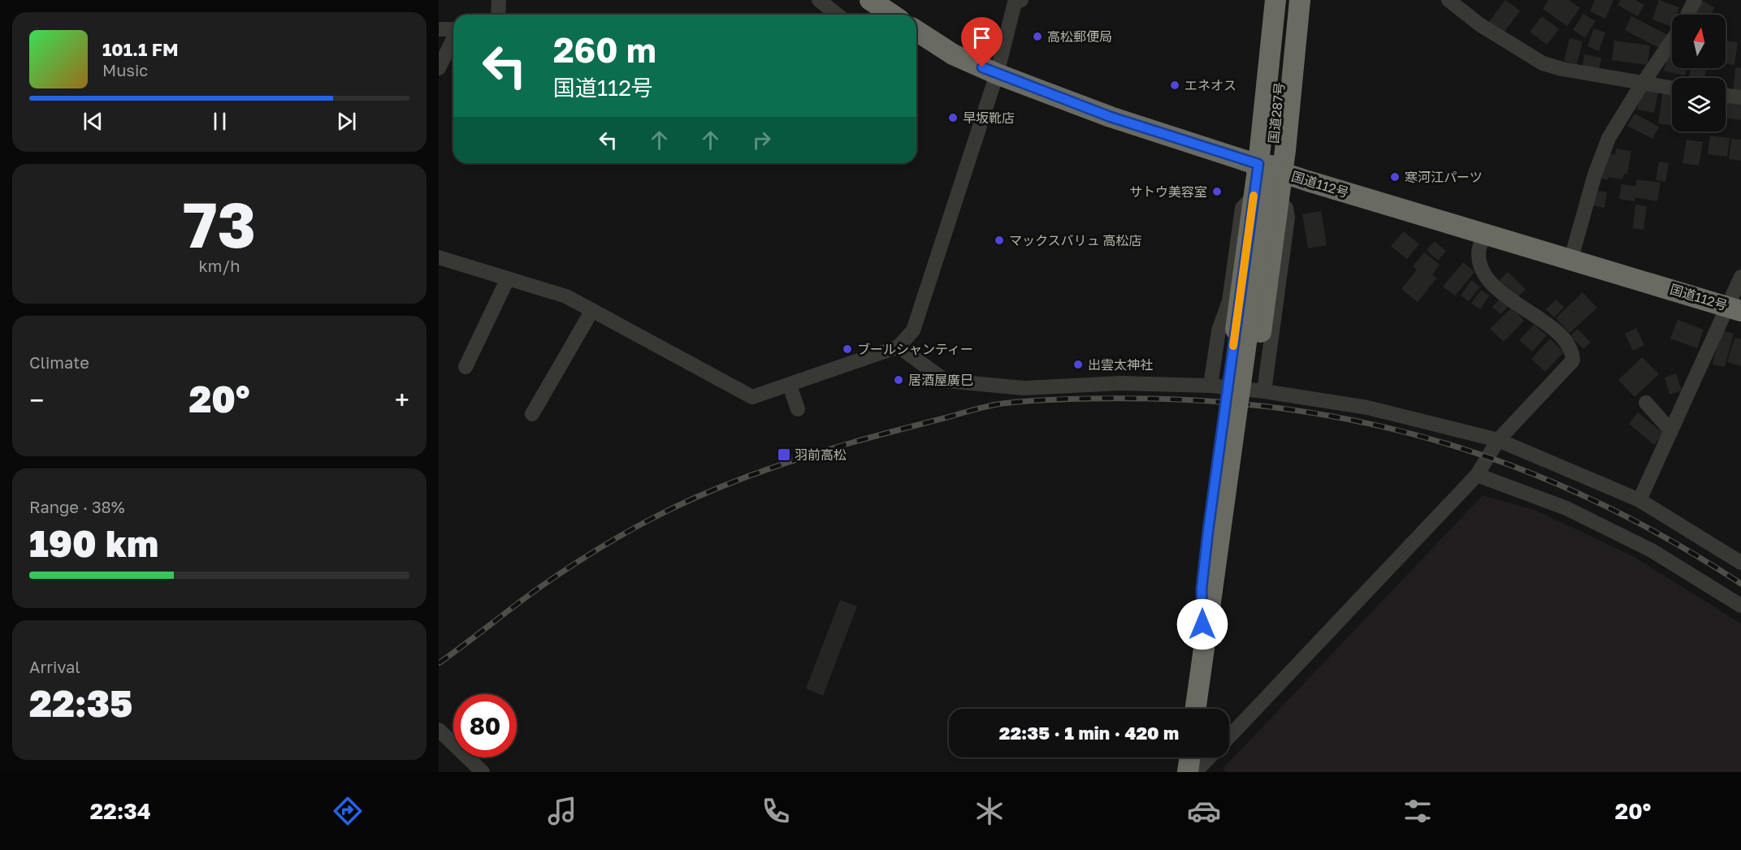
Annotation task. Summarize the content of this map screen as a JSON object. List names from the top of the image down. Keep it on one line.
{"streets":{"highway":["国道287号","国道112号"]},"places":{"other":["高松郵便局","エネオス","早坂靴店","寒河江パーツ","サトウ美容室","マックスバリュ 高松店","ブールシャンティー","出雲太神社","居酒屋廣巳"],"transit":["羽前高松"]},"north":"top","page":{"turn":["260 m","国道112号"],"song":["101.1 FM","Music"],"tile":[["73","km/h"],"Climate",["Range · 38%","190 km"],["Arrival","22:35"]],"heat":["−","20°","+"],"limit":"80","trip":"22:35 · 1 min · 420 m","tabs":["22:34","20°"]}}
